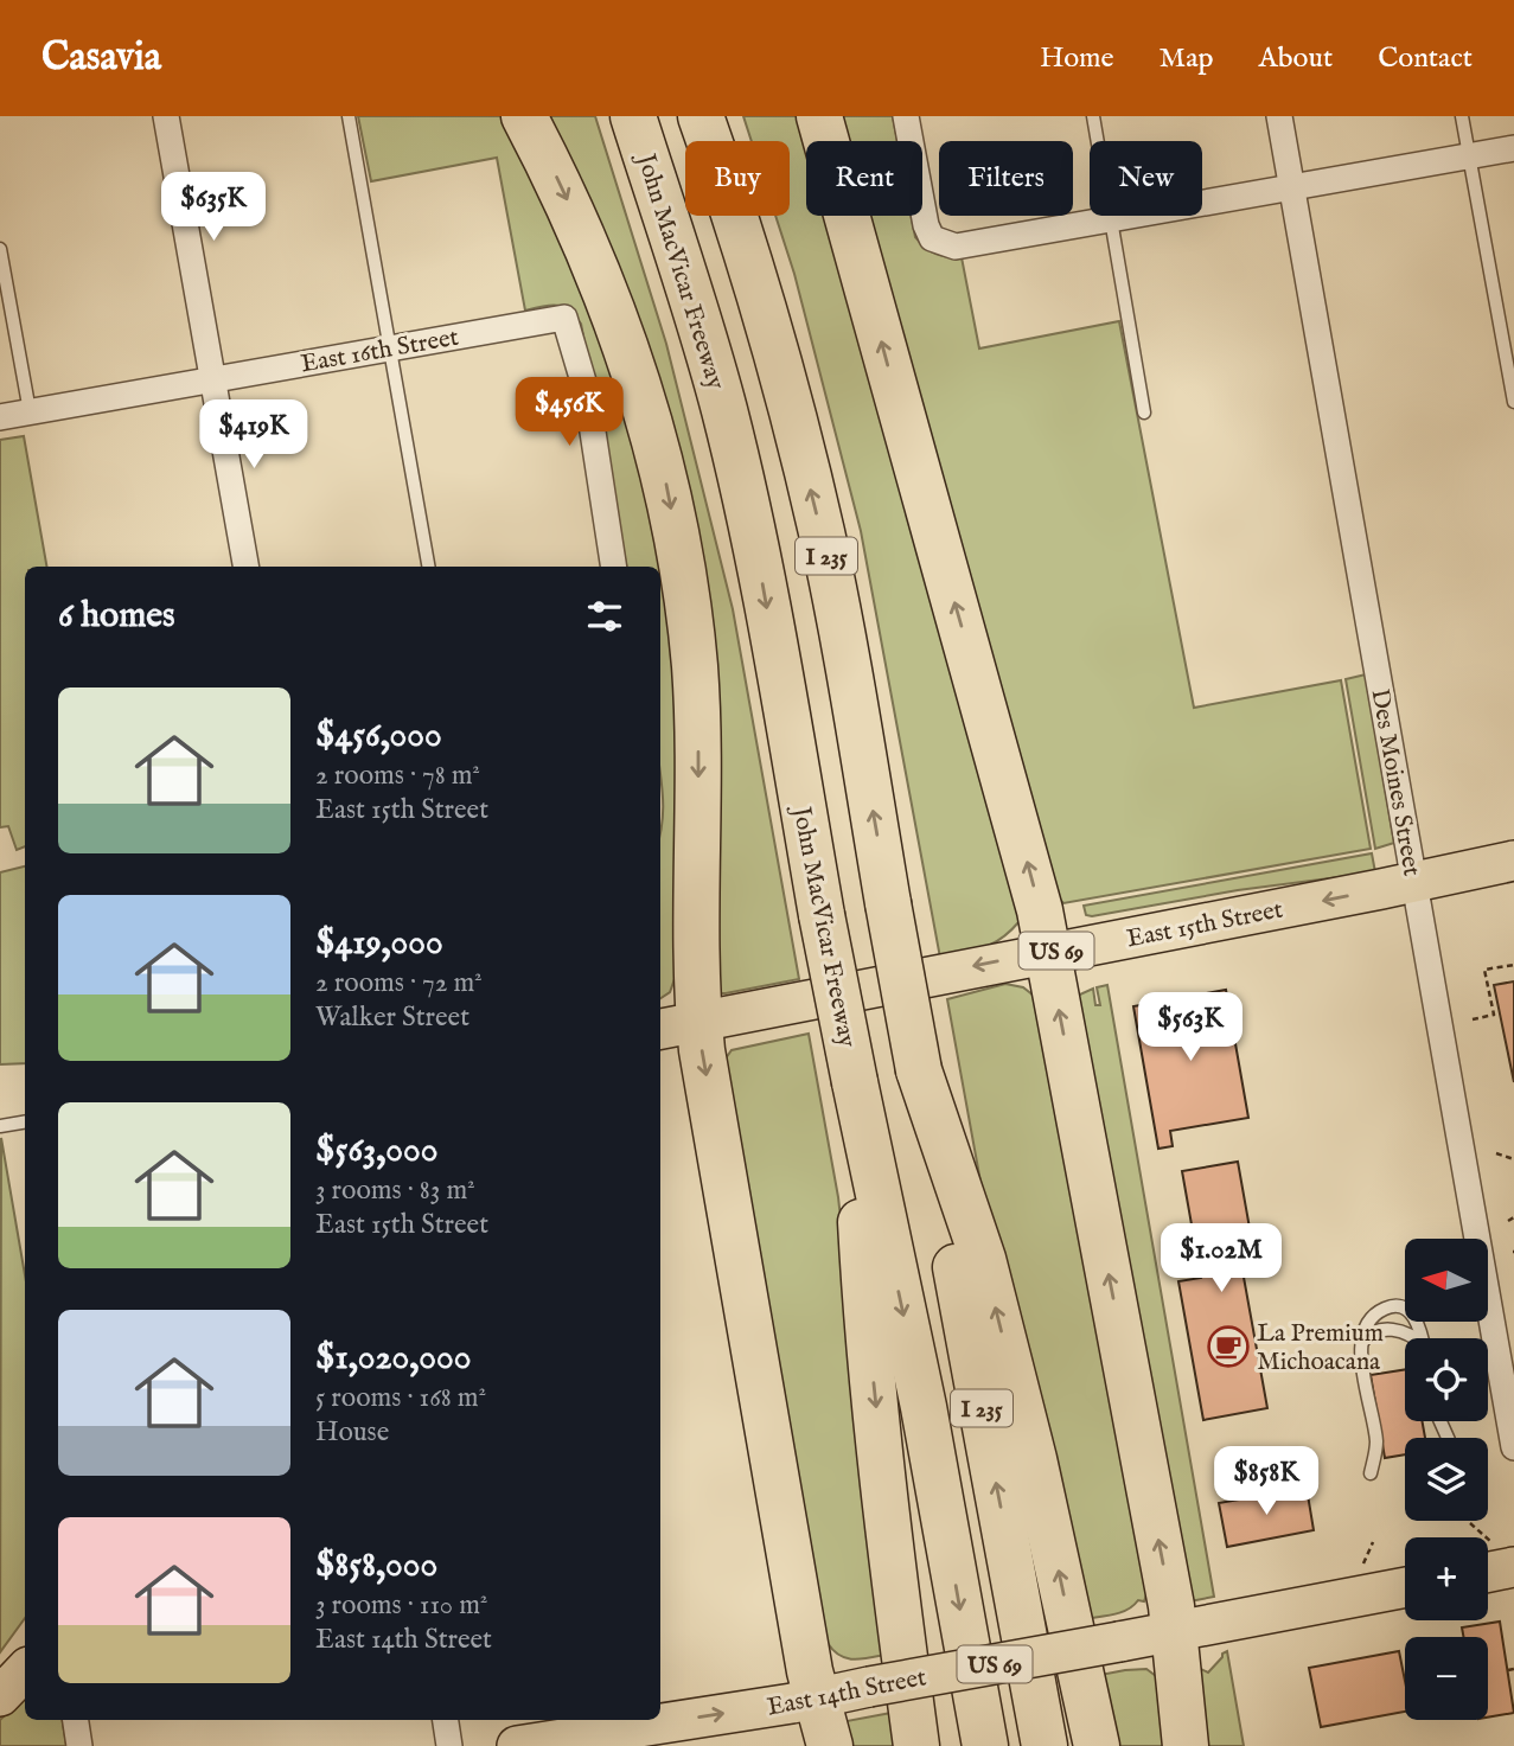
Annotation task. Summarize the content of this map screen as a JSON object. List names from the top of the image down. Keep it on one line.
{"streets":{"highway":["John MacVicar Freeway","I 235"],"main road":["East 15th Street","US 69","East 14th Street"],"street":["East 16th Street","Des Moines Street"]},"crossings":[["Des Moines Street","East 15th Street"],["East 15th Street","US 69"]],"one_way":["East 15th Street"],"places":{"cafe":["La Premium Michoacana"]},"north":"left","page":{"header":"Casavia","nav":["Home","Map","About","Contact"],"chip":["Buy","Rent","Filters","New"],"price":["$635K","$456K","$419K","$563K","$1.02M","$858K"],"heading":"6 homes","list":[{"name":"$456,000","note":"2 rooms · 78 m² · East 15th Street"},{"name":"$419,000","note":"2 rooms · 72 m² · Walker Street"},{"name":"$563,000","note":"3 rooms · 83 m² · East 15th Street"},{"name":"$1,020,000","note":"5 rooms · 168 m² · House"},{"name":"$858,000","note":"3 rooms · 110 m² · East 14th Street"}],"map_buttons":["+","−"]}}
